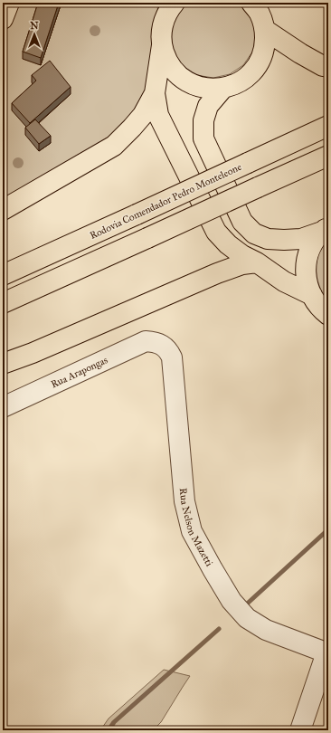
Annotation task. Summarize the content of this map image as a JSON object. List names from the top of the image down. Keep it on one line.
{"streets":{"main road":["Rodovia Comendador Pedro Monteleone"],"street":["Rua Arapongas","Rua Nelson Mazetti"]},"crossings":[["Rua Arapongas","Rua Nelson Mazetti"]],"north":"top"}
